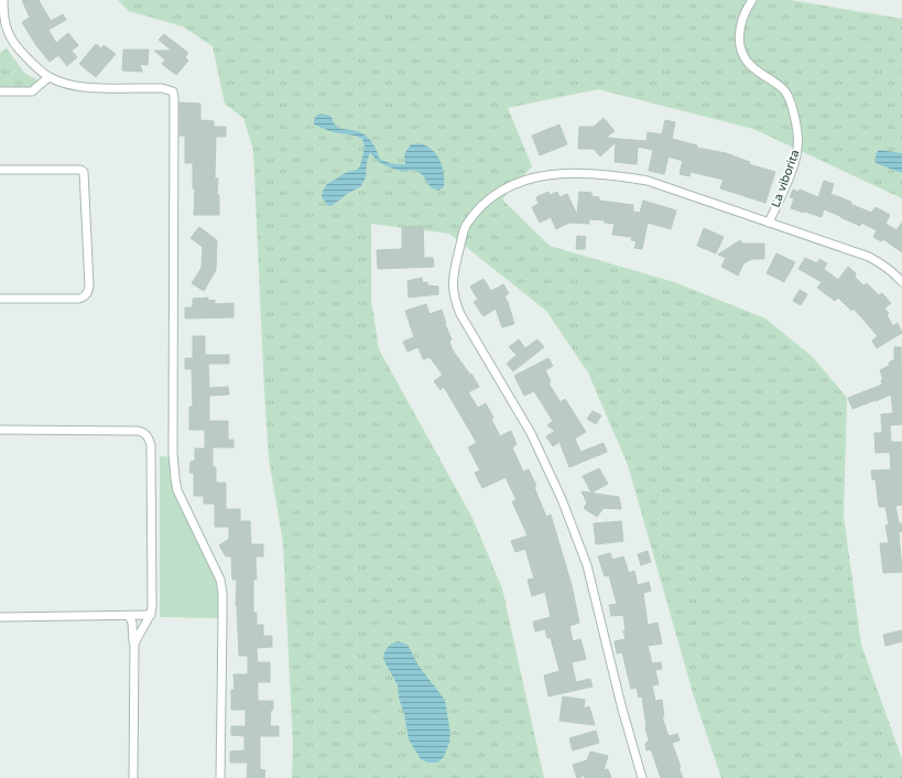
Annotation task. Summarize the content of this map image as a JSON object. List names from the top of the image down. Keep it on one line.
{"streets":{"street":["La viborita"]}}
